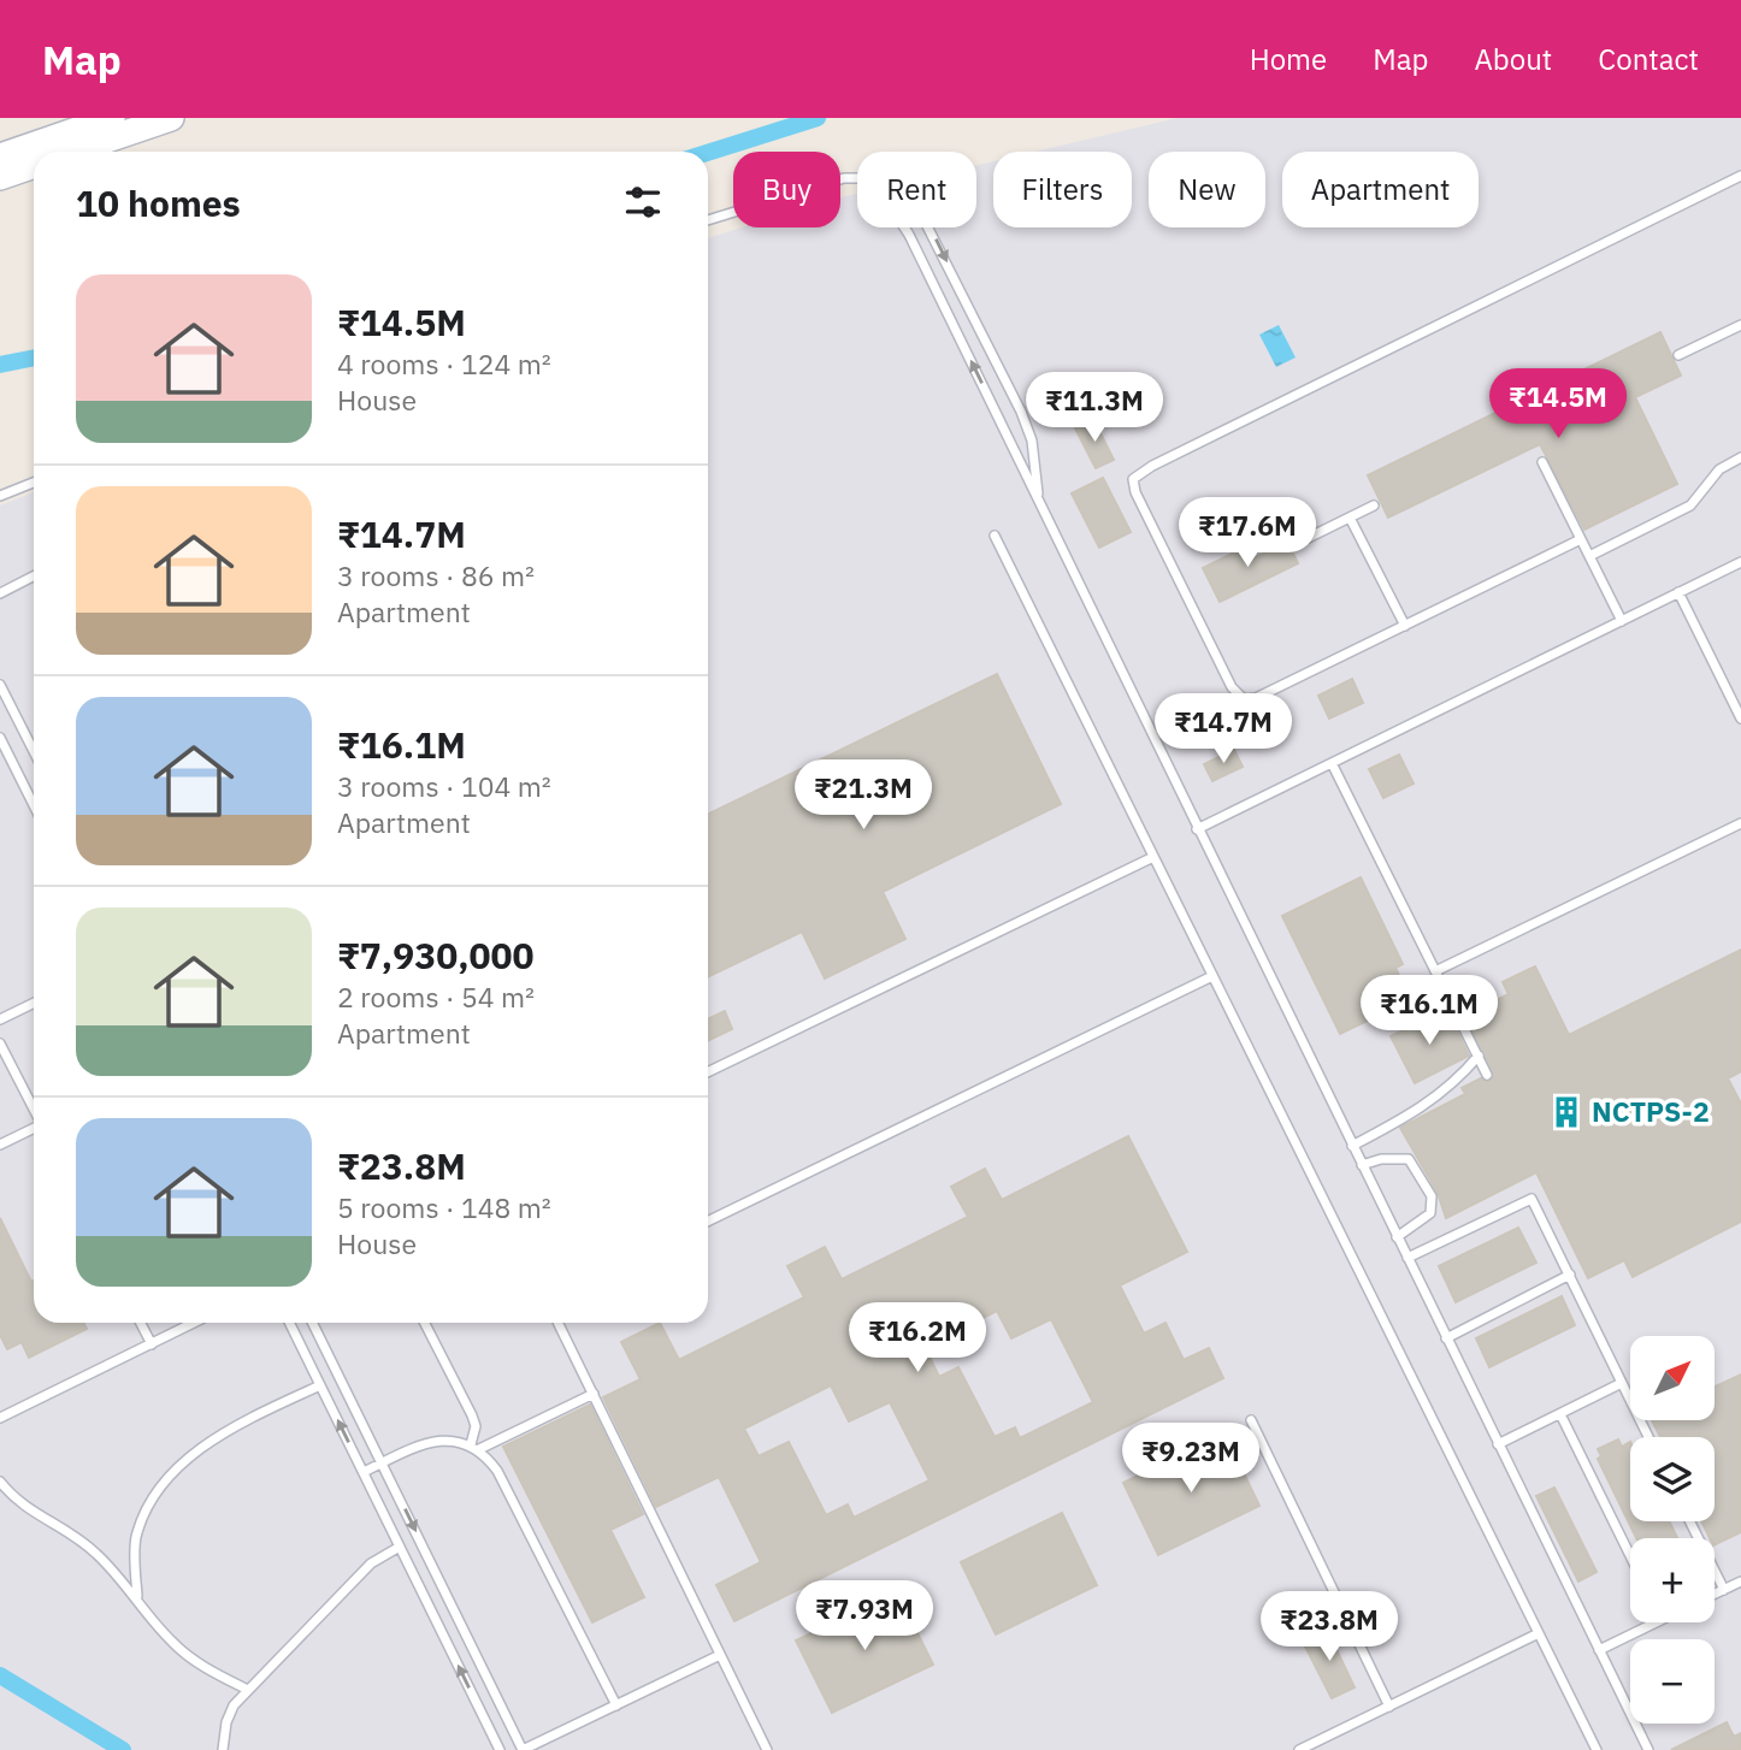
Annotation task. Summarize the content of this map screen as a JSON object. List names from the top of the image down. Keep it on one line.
{"places":{"building":["NCTPS-2"]},"north":"top right","page":{"header":"Map","nav":["Home","Map","About","Contact"],"chip":["Buy","Rent","Filters","New","Apartment"],"heading":"10 homes","list":[{"name":"₹14.5M","note":"4 rooms · 124 m² · House"},{"name":"₹14.7M","note":"3 rooms · 86 m² · Apartment"},{"name":"₹16.1M","note":"3 rooms · 104 m² · Apartment"},{"name":"₹7,930,000","note":"2 rooms · 54 m² · Apartment"},{"name":"₹23.8M","note":"5 rooms · 148 m² · House"}],"price":["₹14.5M","₹11.3M","₹17.6M","₹14.7M","₹21.3M","₹16.1M","₹16.2M","₹9.23M","₹7.93M","₹23.8M"],"map_buttons":["+","−"]}}
